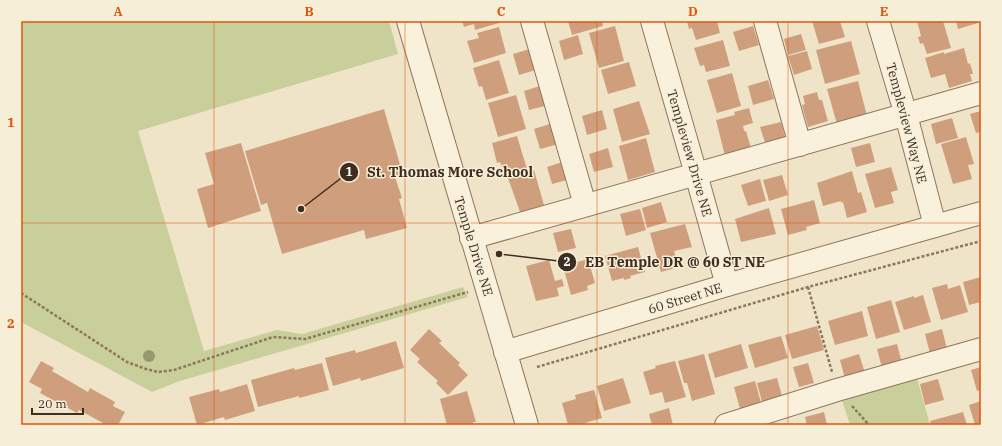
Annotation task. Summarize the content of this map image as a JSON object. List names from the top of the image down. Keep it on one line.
{"streets":{"street":["Templeview Way NE","Templeview Drive NE","Temple Drive NE","60 Street NE"]},"crossings":[["Templeview Way NE","60 Street NE"],["Templeview Drive NE","60 Street NE"],["Temple Drive NE","60 Street NE"]],"places":["St. Thomas More School","EB Temple DR @ 60 ST NE"],"scale_bar":"20 m","grid":{"columns":["A","B","C","D","E"],"rows":["1","2"]}}
